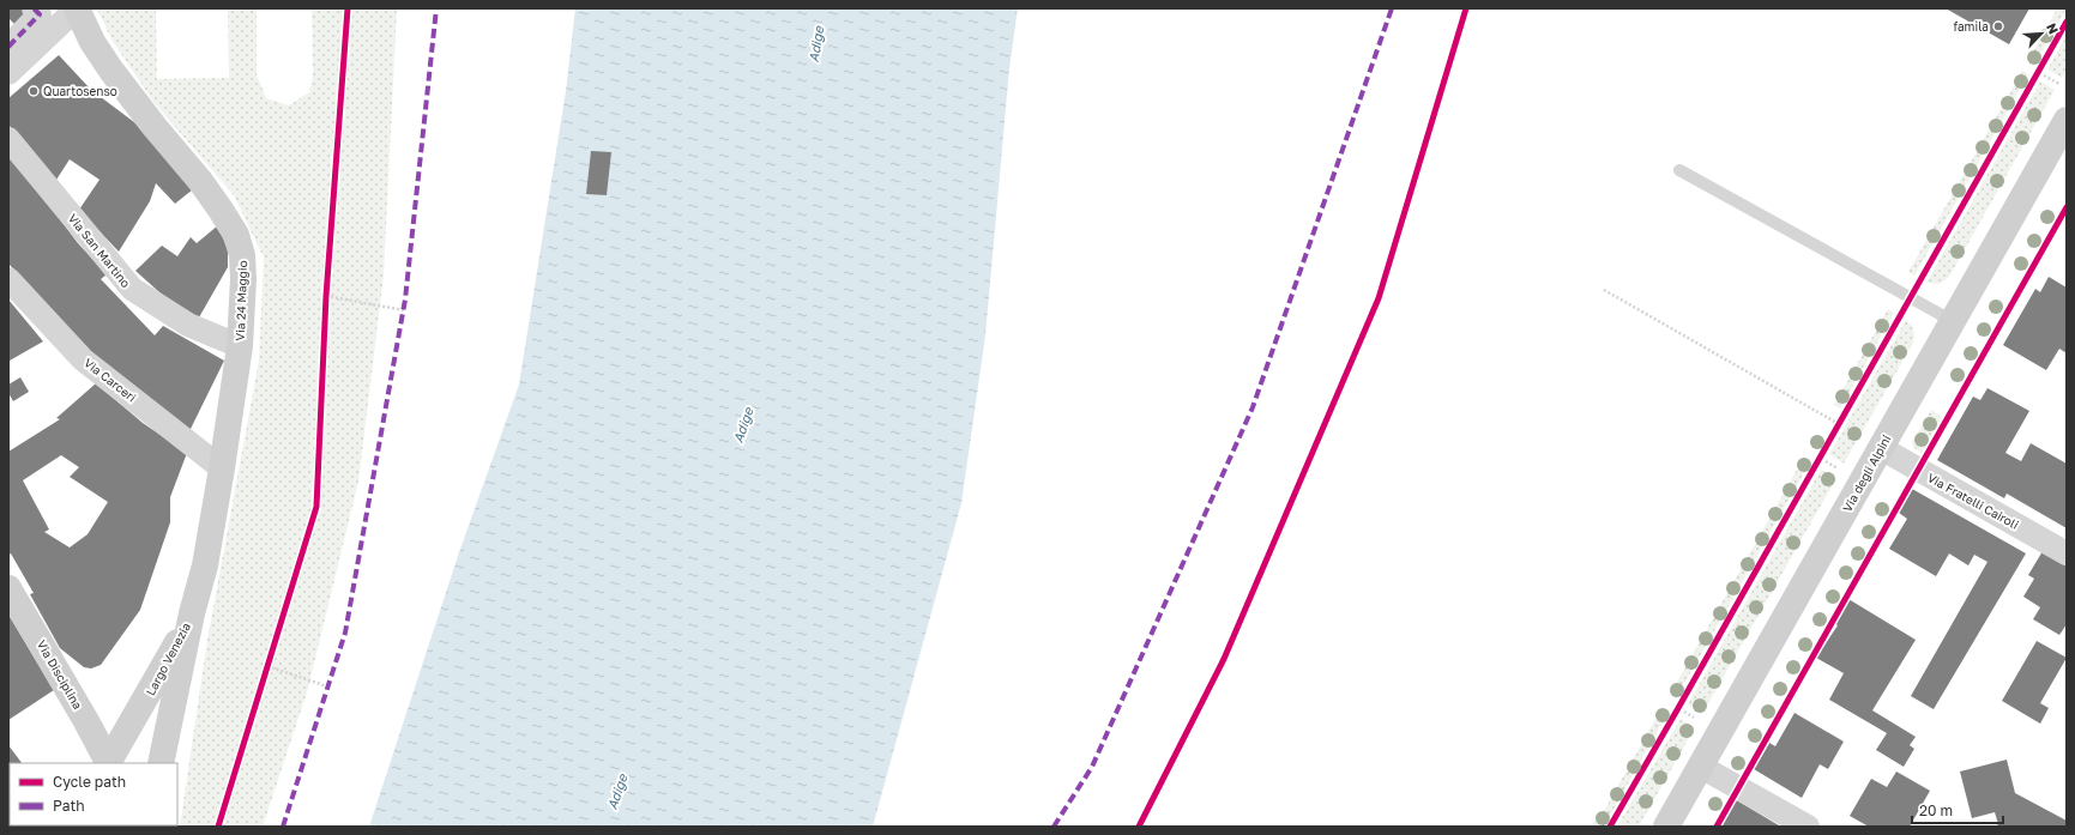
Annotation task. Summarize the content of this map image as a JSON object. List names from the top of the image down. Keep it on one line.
{"streets":{"street":["Via San Martino","Via 24 Maggio","Via Carceri","Via degli Alpini","Via Fratelli Cairoli","Largo Venezia","Via Disciplina"]},"crossings":[["Via San Martino","Via 24 Maggio"],["Via 24 Maggio","Via Carceri"],["Via 24 Maggio","Largo Venezia"],["Via degli Alpini","Via Fratelli Cairoli"]],"water":["Adige"],"places":["famila","Quartosenso"],"legend":["Cycle path","Path"],"scale_bar":"20 m","north":"top right"}
